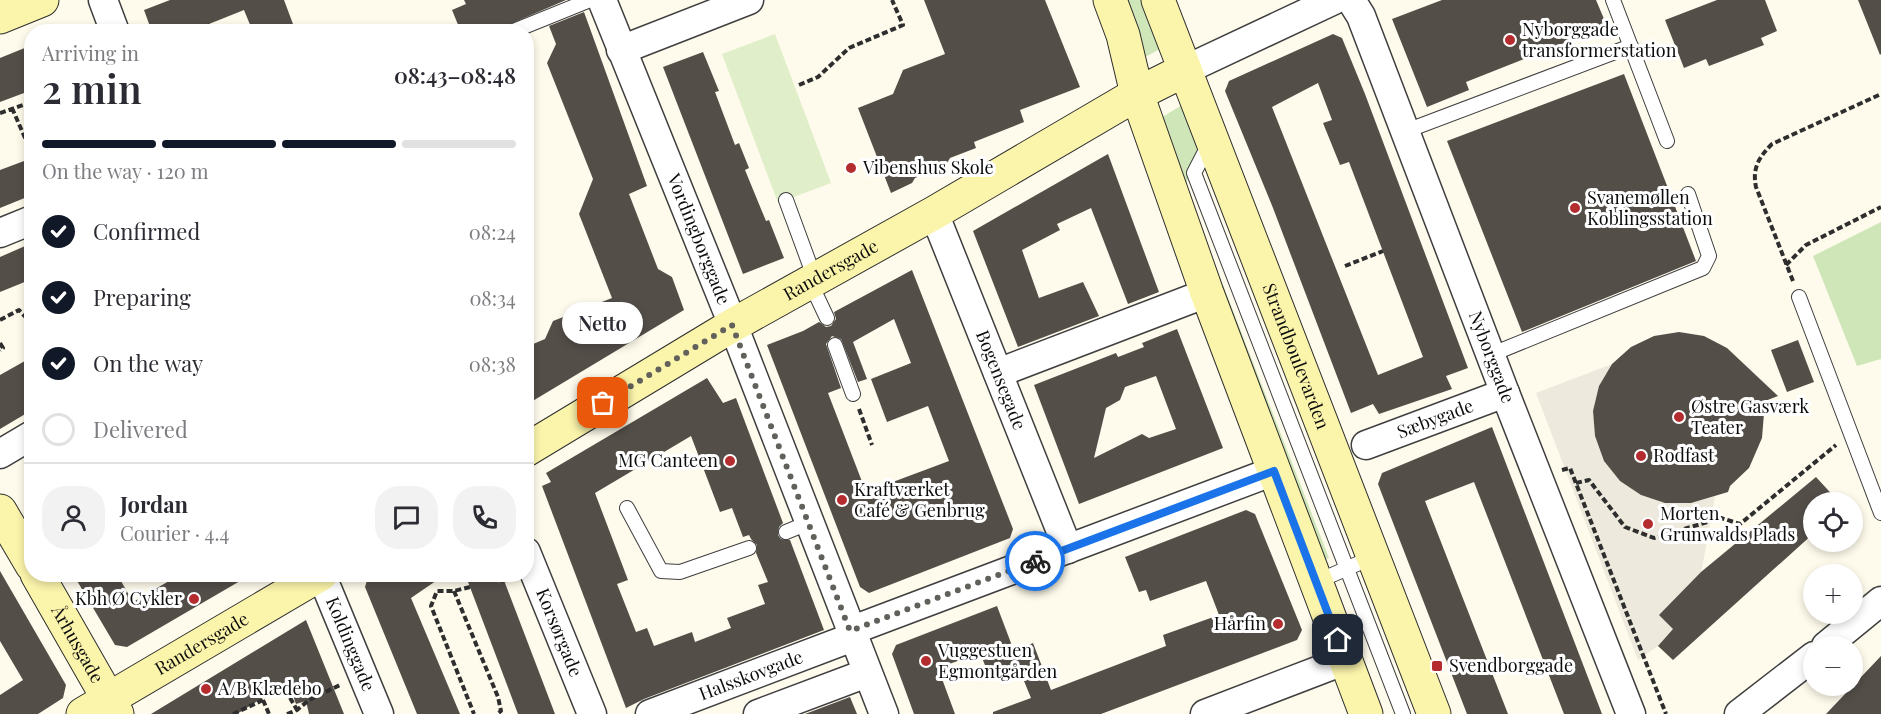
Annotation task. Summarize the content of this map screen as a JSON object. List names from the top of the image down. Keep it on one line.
{"streets":{"street":["Vordingborggade","Randersgade","Strandboulevarden","Nyborggade","Bogensegade","Sæbygade","Korsørgade","Århusgade","Koldinggade","Halsskovgade"]},"crossings":[["Vordingborggade","Randersgade"],["Vordingborggade","Halsskovgade"],["Randersgade","Strandboulevarden"],["Randersgade","Bogensegade"],["Randersgade","Århusgade"],["Nyborggade","Sæbygade"],["Bogensegade","Halsskovgade"]],"places":{"other":["Nyborggade transformerstation","Vibenshus Skole","Svanemøllen Koblingsstation","Netto","Østre Gasværk Teater","Rodfast","MG Canteen","Kraftværket Café & Genbrug","Morten Grunwalds Plads","Kbh Ø Cykler","Hårfin","Vuggestuen Egmontgården","A/B Klædebo"],"transit":["Svendborggade"]},"page":{"heading":["2 min","Arriving in","08:43–08:48"],"panel":["Jordan","Courier · 4.4"],"bar":"On the way · 120 m","list":[["Confirmed","08:24"],["Preparing","08:34"],["On the way","08:38"],"Delivered"],"bubble":"Netto","map_buttons":["+","−"]}}
